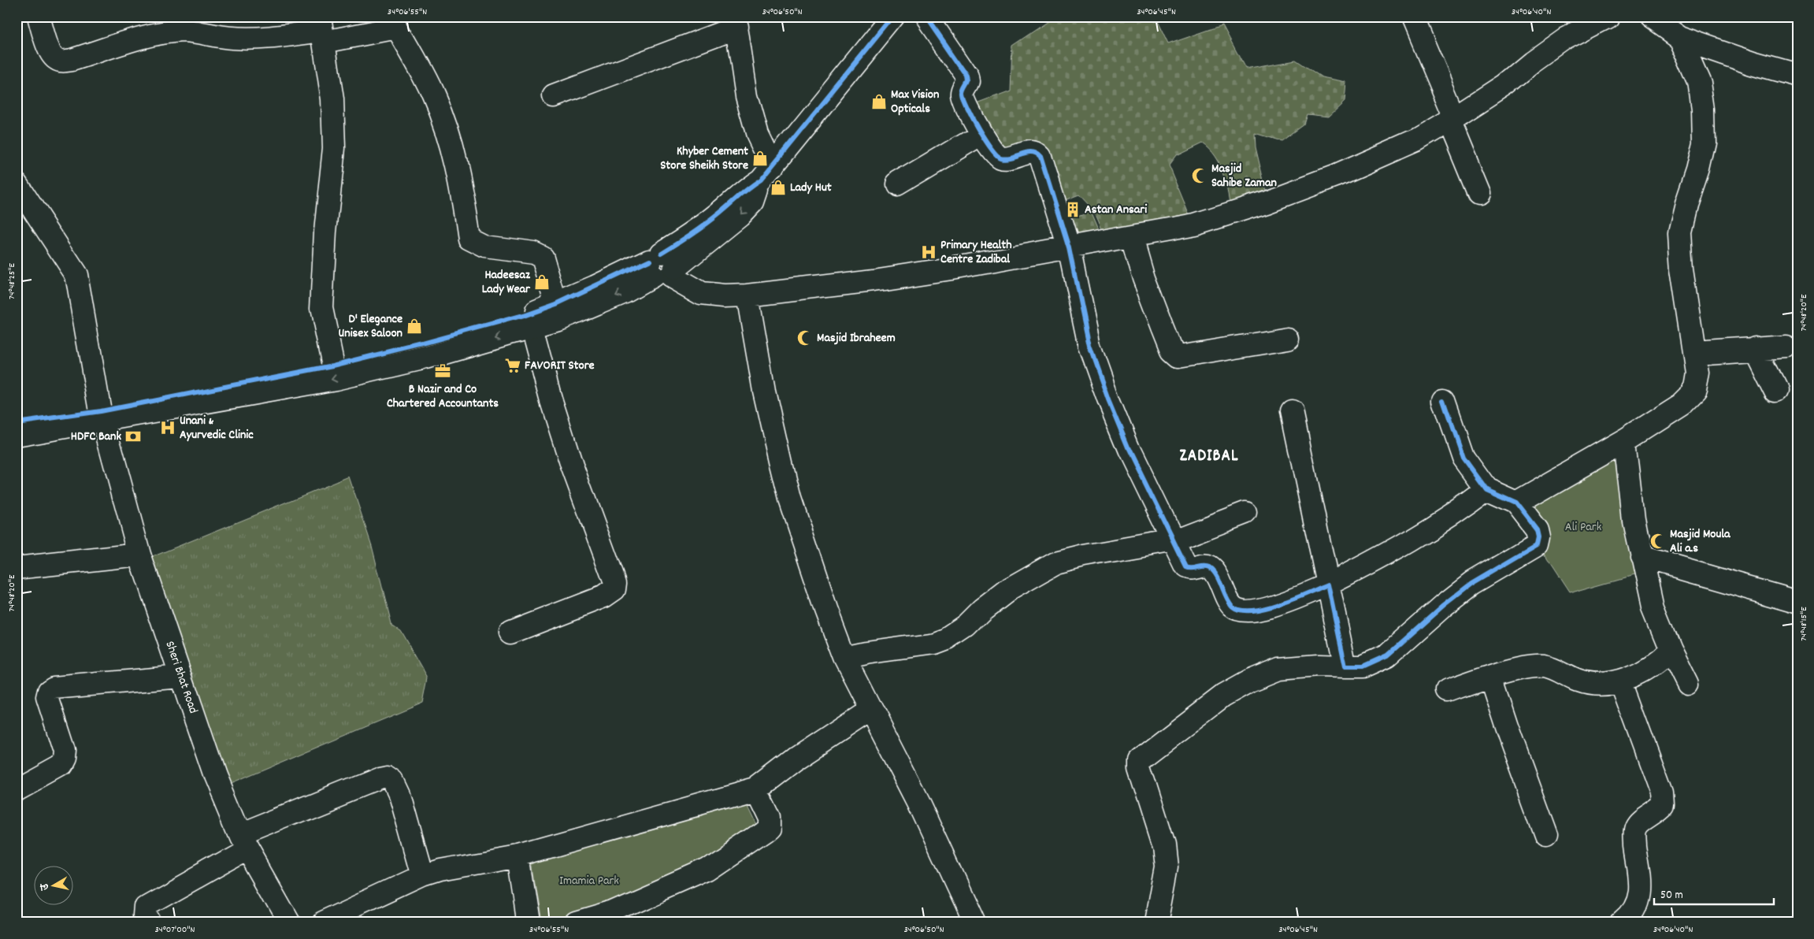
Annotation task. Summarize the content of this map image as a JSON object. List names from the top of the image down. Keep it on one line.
{"streets":{"main road":["Sheri Bhat Road"]},"districts":["ZADIBAL"],"parks":["Ali Park","Imamia Park"],"places":{"shop":["Max Vision Opticals","Khyber Cement Store Sheikh Store","Lady Hut","Hadeesaz Lady Wear","D' Elegance Unisex Saloon"],"mosque":["Masjid Sahibe Zaman","Masjid Ibraheem","Masjid Moula Ali a.s"],"building":["Astan Ansari"],"hospital":["Primary Health Centre Zadibal","Unani & Ayurvedic Clinic"],"supermarket":["FAVORIT Store"],"office":["B Nazir and Co Chartered Accountants"],"bank":["HDFC Bank"]},"scale_bar":"50 m","north":"left","coordinates":["34°06'55\"N","34°06'50\"N","34°06'45\"N","34°06'40\"N","74°48'25\"E","74°48'20\"E","74°48'15\"E","34°07'00\"N"]}
